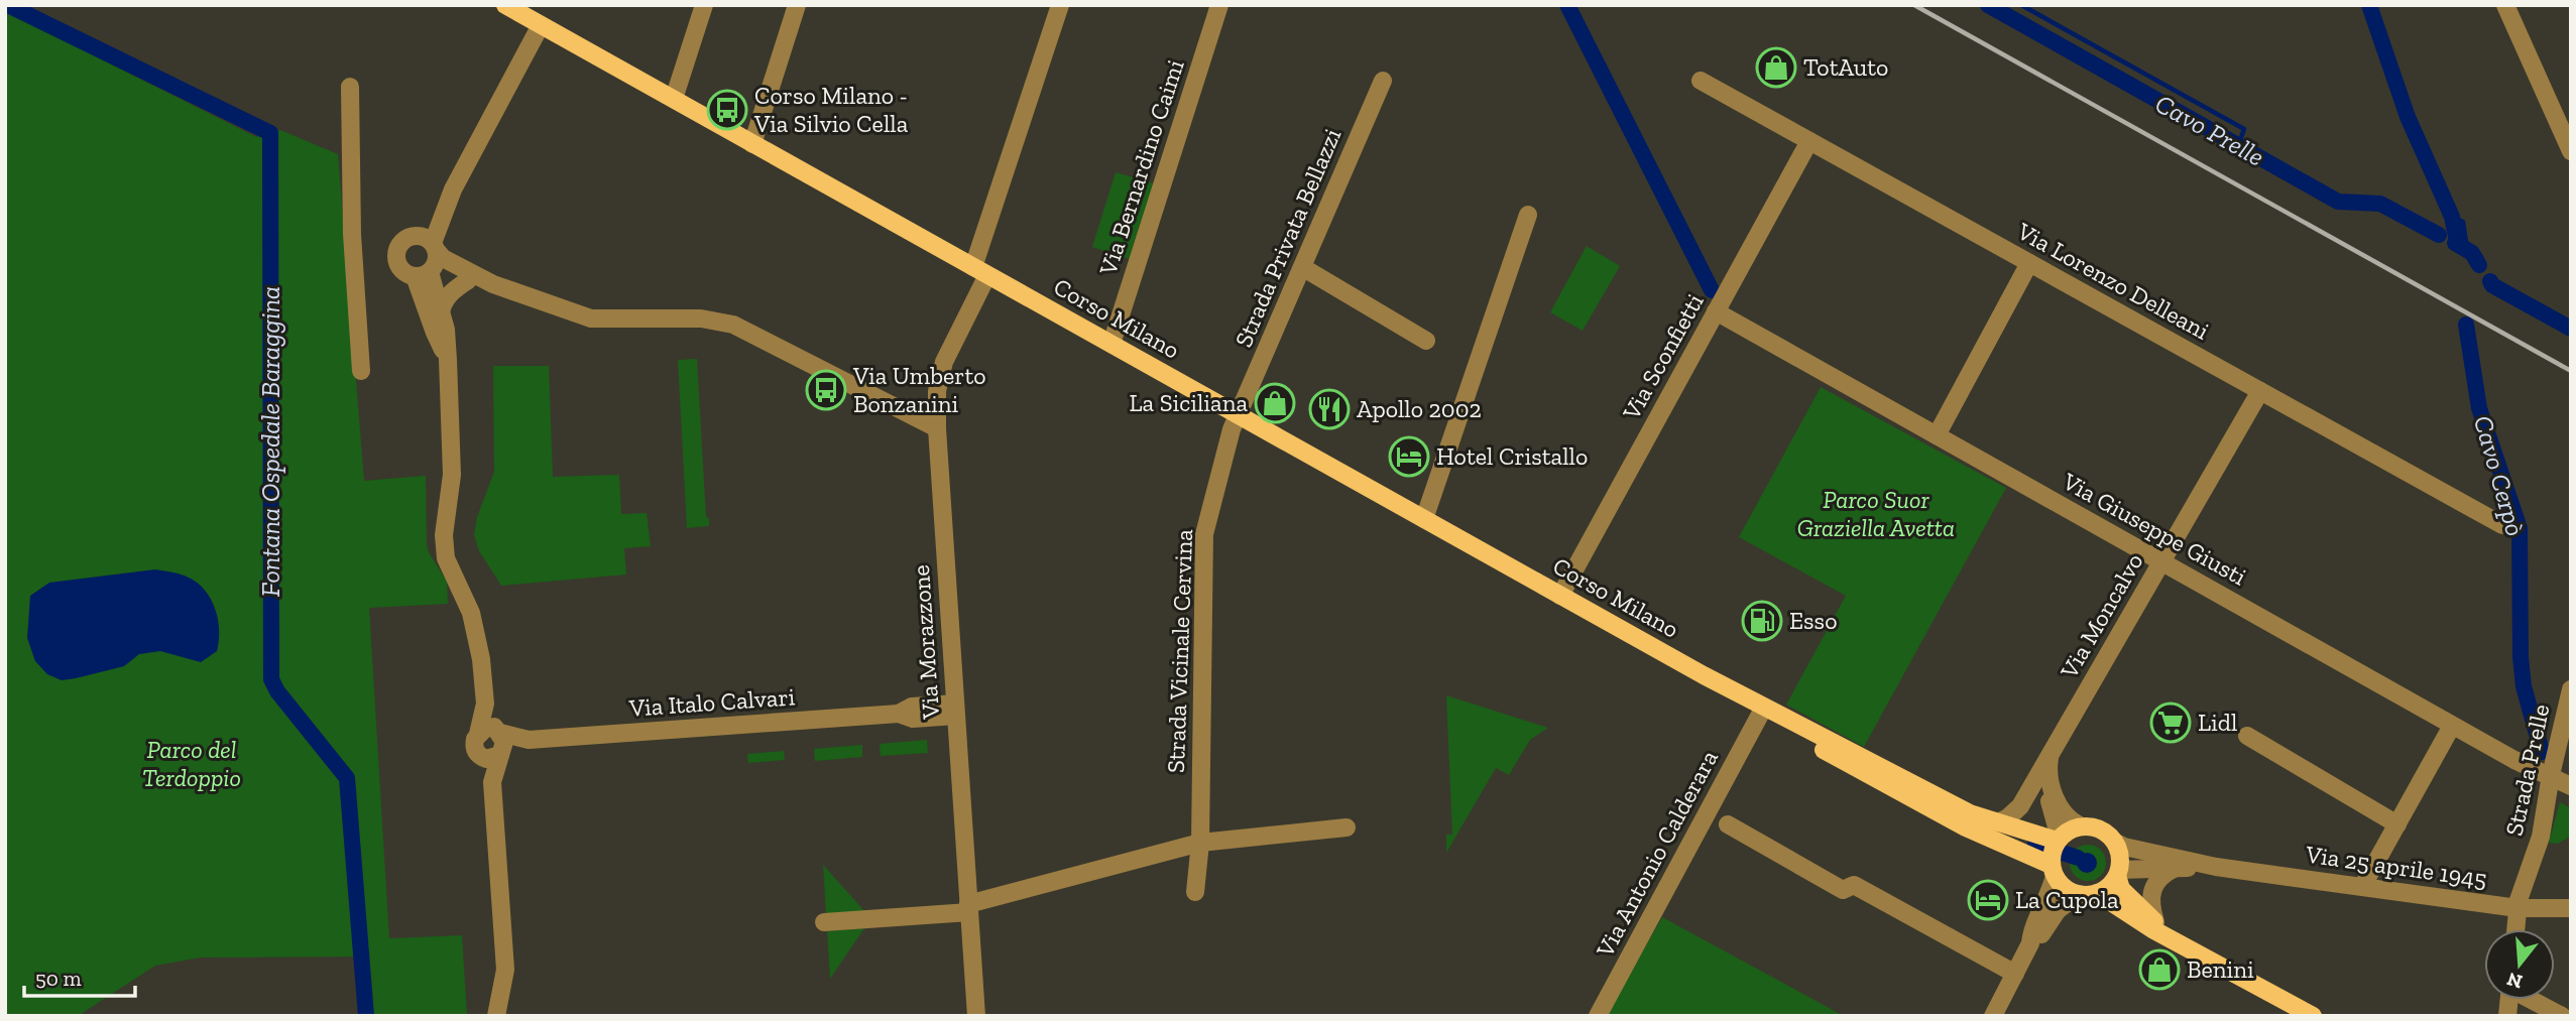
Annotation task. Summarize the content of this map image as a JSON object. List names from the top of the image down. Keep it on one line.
{"streets":{"main road":["Corso Milano"],"street":["Via Bernardino Caimi","Strada Privata Bellazzi","Via Lorenzo Delleani","Via Sconfietti","Via Giuseppe Giusti","Via Moncalvo","Via Morazzone","Strada Vicinale Cervina","Via Italo Calvari","Strada Prelle","Via Antonio Calderara","Via 25 aprile 1945"]},"crossings":[["Via Bernardino Caimi","Corso Milano"],["Strada Privata Bellazzi","Corso Milano"],["Strada Privata Bellazzi","Strada Vicinale Cervina"],["Via Lorenzo Delleani","Via Sconfietti"],["Via Lorenzo Delleani","Via Moncalvo"],["Corso Milano","Via Sconfietti"],["Corso Milano","Via Moncalvo"],["Corso Milano","Via Morazzone"],["Corso Milano","Strada Vicinale Cervina"],["Corso Milano","Via Antonio Calderara"],["Via Sconfietti","Via Giuseppe Giusti"],["Via Giuseppe Giusti","Via Moncalvo"],["Via Giuseppe Giusti","Strada Prelle"],["Via Morazzone","Via Italo Calvari"],["Strada Prelle","Via 25 aprile 1945"]],"water":["Cavo Prelle","Fontana Ospedale Baraggina","Cavo Cerpò"],"parks":["Parco Suor Graziella Avetta","Parco del Terdoppio"],"places":{"shop":["TotAuto","La Siciliana","Benini"],"bus stop":["Corso Milano - Via Silvio Cella","Via Umberto Bonzanini"],"restaurant":["Apollo 2002"],"hotel":["Hotel Cristallo","La Cupola"],"fuel station":["Esso"],"supermarket":["Lidl"]},"scale_bar":"50 m","north":"bottom"}
